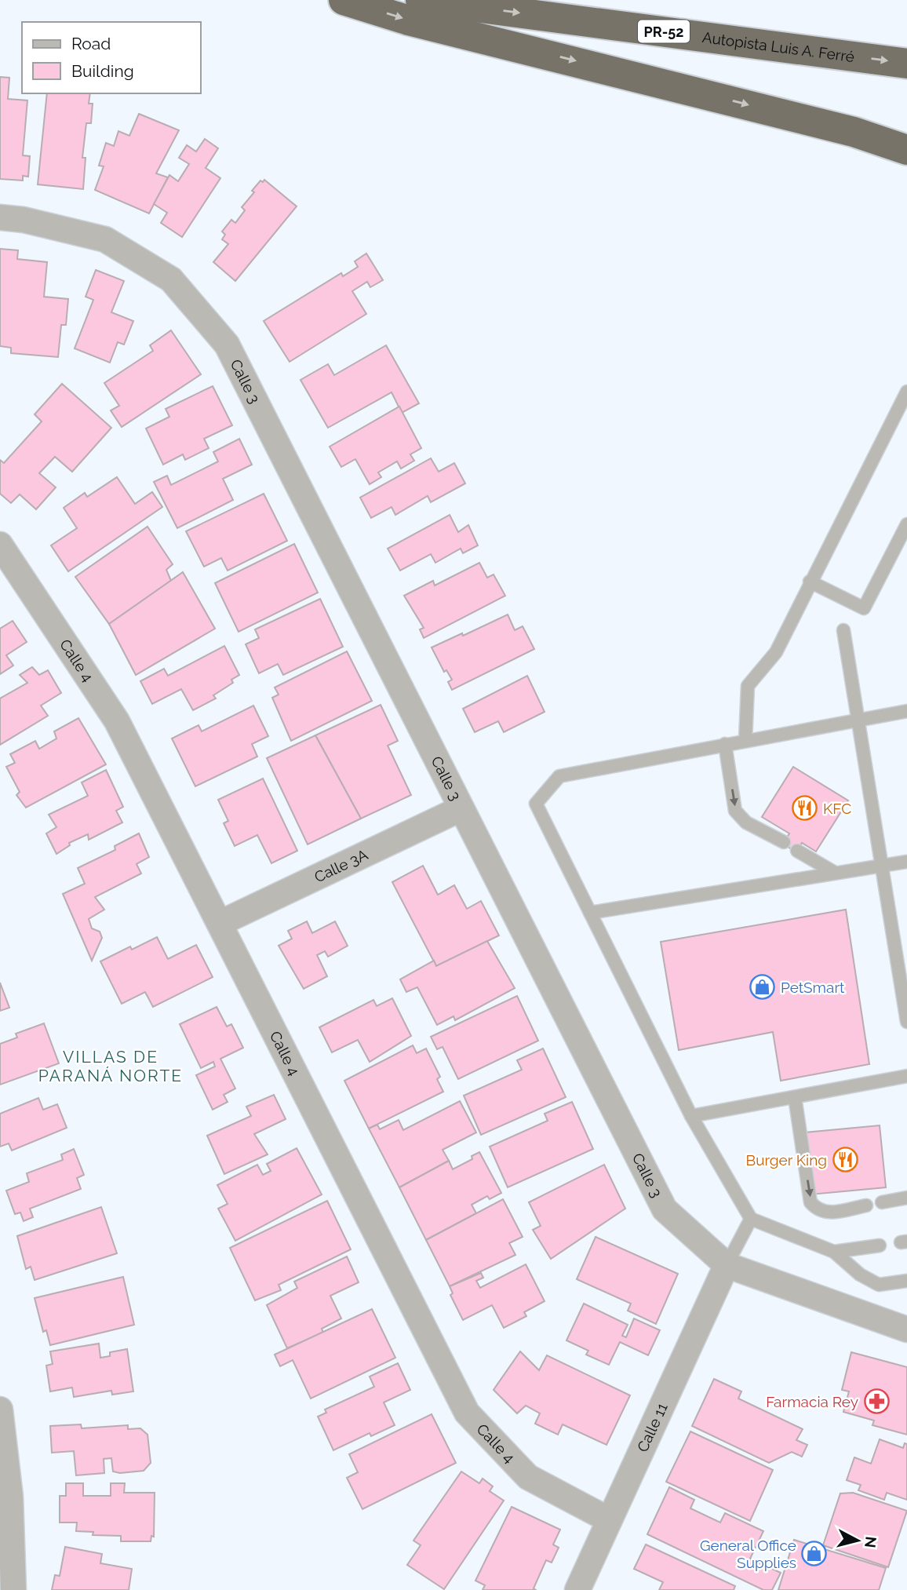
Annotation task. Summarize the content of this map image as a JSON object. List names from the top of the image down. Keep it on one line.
{"streets":{"highway":["PR-52","Autopista Luis A. Ferré"],"street":["Calle 3","Calle 4","Calle 3A","Calle 11"]},"crossings":[["Calle 3","Calle 3A"],["Calle 3","Calle 11"],["Calle 4","Calle 3A"],["Calle 4","Calle 11"]],"districts":["VILLAS DE PARANÁ NORTE"],"places":{"restaurant":["KFC","Burger King"],"shop":["PetSmart","General Office Supplies"],"pharmacy":["Farmacia Rey"]},"legend":["Road","Building"],"north":"right"}
